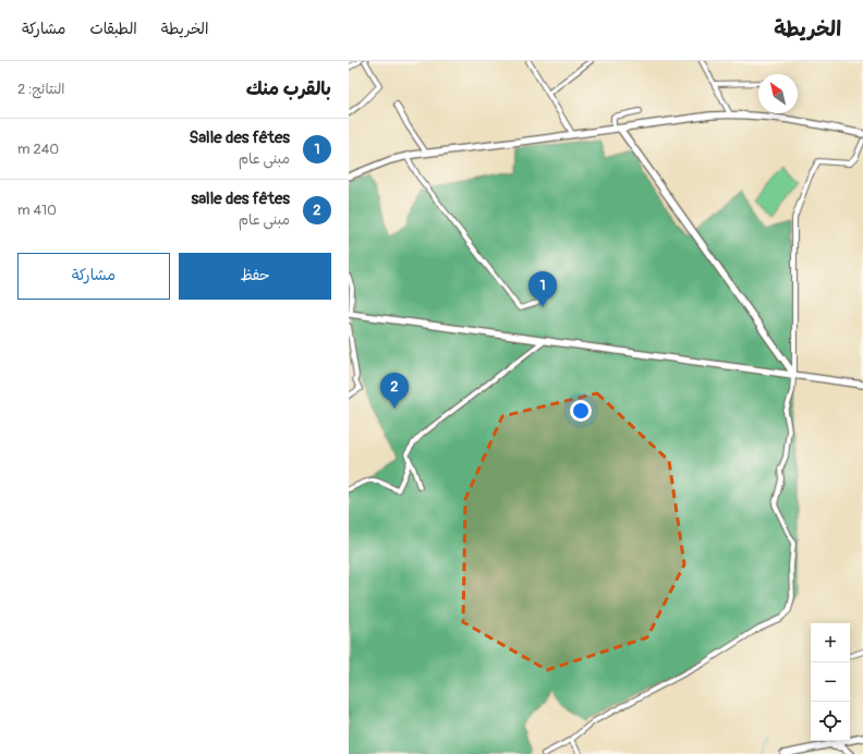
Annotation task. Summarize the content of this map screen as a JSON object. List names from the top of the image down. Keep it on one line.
{"north":"top left","page":{"header":"الخريطة","nav":["الخريطة","الطبقات","مشاركة"],"heading":["بالقرب منك","النتائج: 2"],"list":[{"mark":"1","name":"Salle des fêtes","note":"مبنى عام","value":"240 m"},{"mark":"2","name":"salle des fêtes","note":"مبنى عام","value":"410 m"}],"buttons":["حفظ","مشاركة"],"pins":["1","2"],"map_buttons":["+","−"]}}
